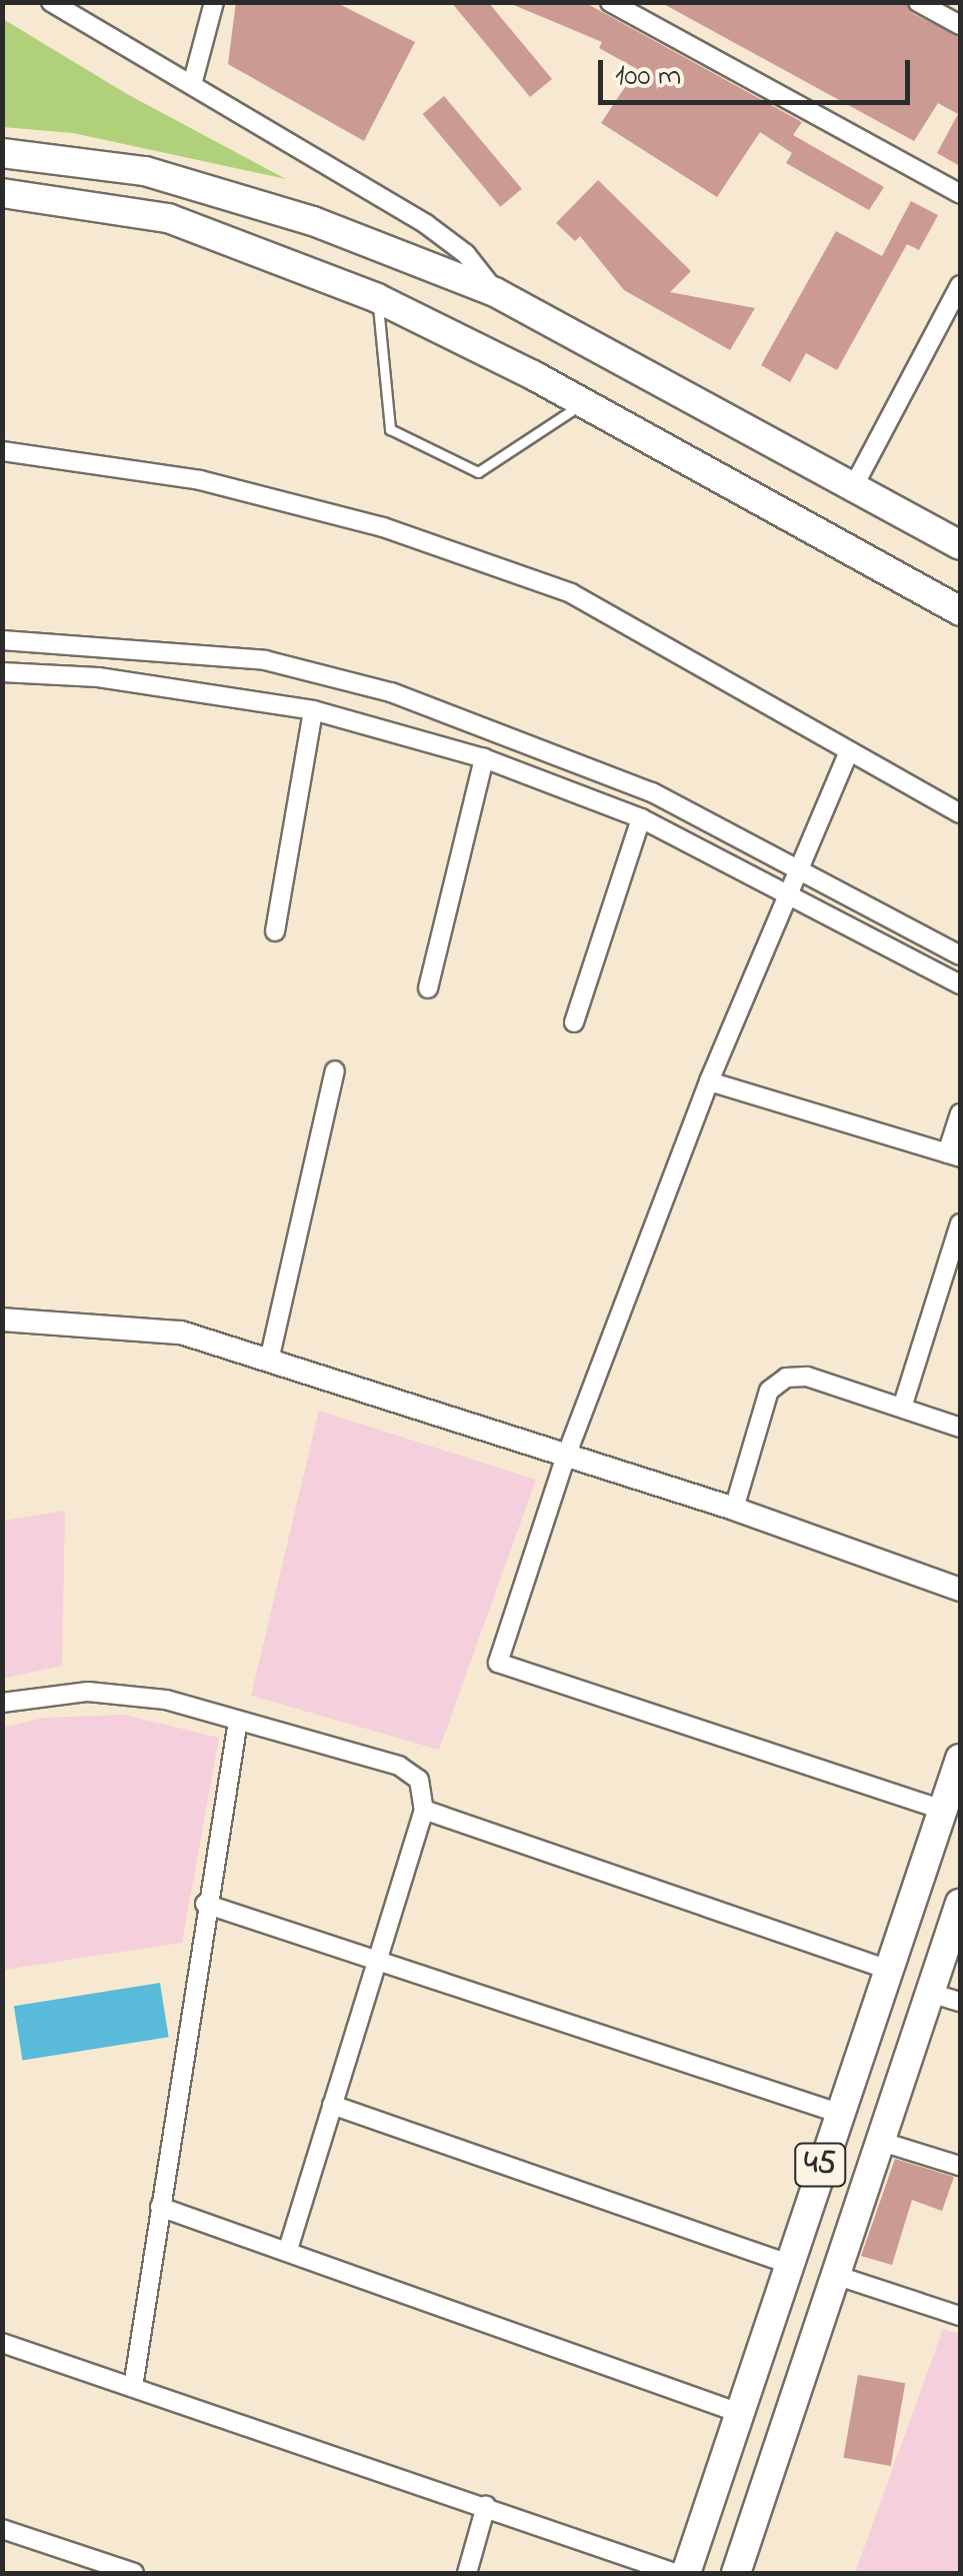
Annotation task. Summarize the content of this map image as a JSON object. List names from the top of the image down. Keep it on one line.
{"streets":{"main road":["45"]},"scale_bar":"100 m"}
